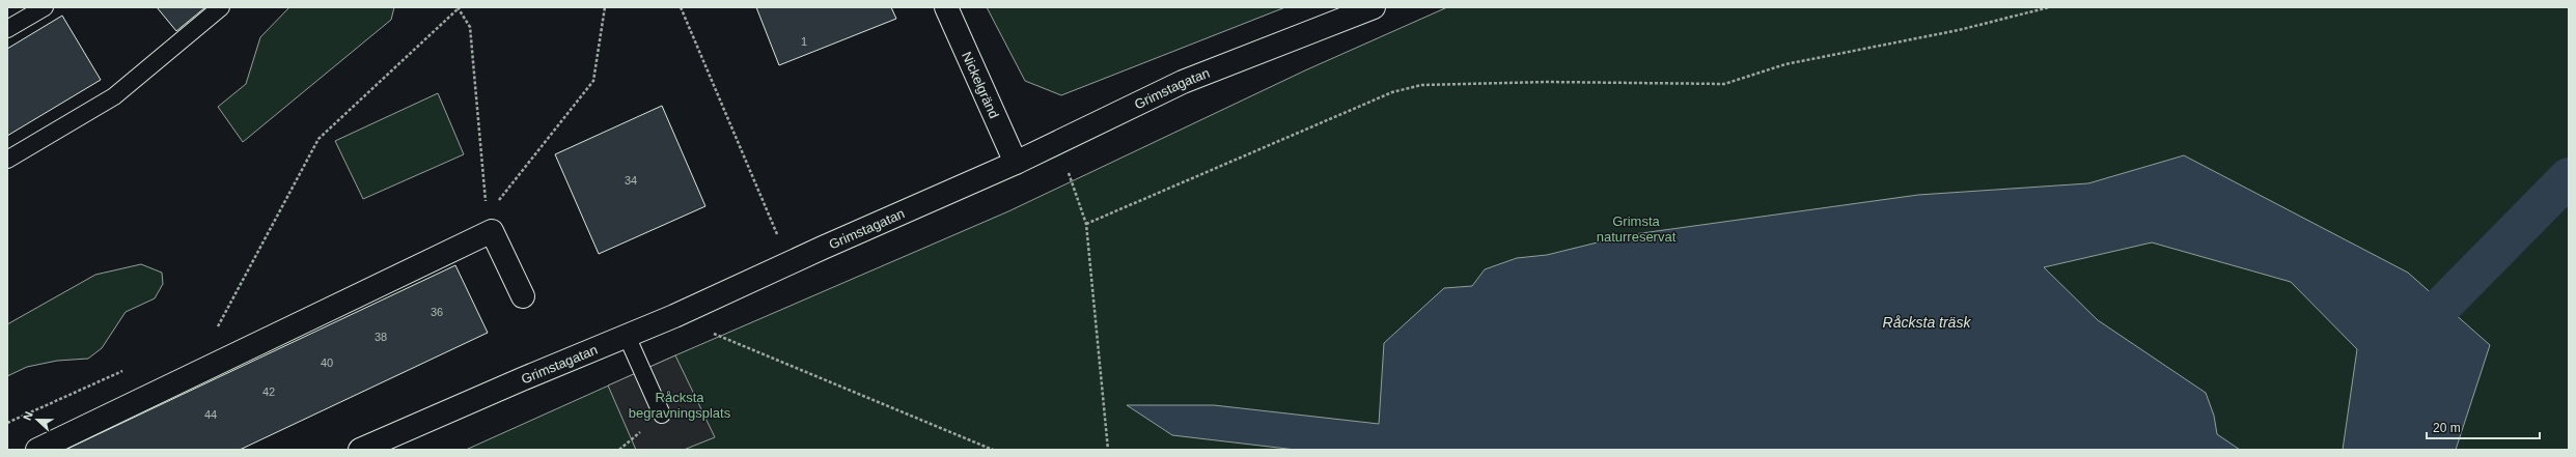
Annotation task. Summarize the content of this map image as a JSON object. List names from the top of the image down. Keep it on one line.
{"streets":{"street":["Nickelgränd","Grimstagatan"]},"crossings":[["Nickelgränd","Grimstagatan"]],"water":["Råcksta träsk"],"parks":["Grimsta naturreservat","Råcksta begravningsplats"],"house_numbers":["1","34","36","38","40","42","44"],"scale_bar":"20 m","north":"left"}
